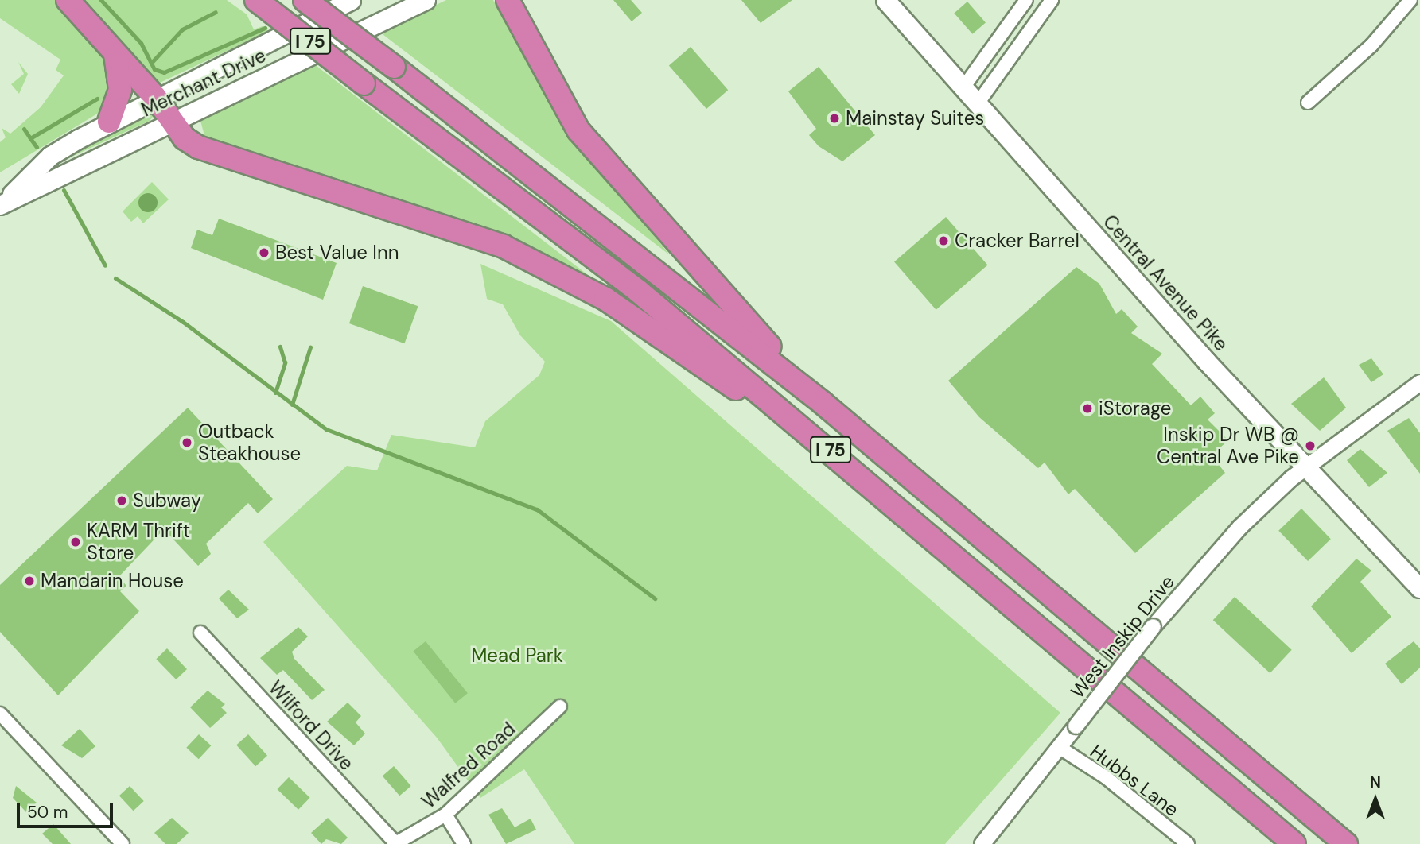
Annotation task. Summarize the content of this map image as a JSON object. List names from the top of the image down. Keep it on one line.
{"streets":{"highway":["I 75"],"main road":["Merchant Drive","Central Avenue Pike"],"street":["West Inskip Drive","Wilford Drive","Walfred Road","Hubbs Lane"]},"crossings":[["Central Avenue Pike","West Inskip Drive"],["West Inskip Drive","Hubbs Lane"],["Wilford Drive","Walfred Road"]],"parks":["Mead Park"],"places":["Mainstay Suites","Cracker Barrel","Best Value Inn","iStorage","Outback Steakhouse","Inskip Dr WB @ Central Ave Pike","Subway","KARM Thrift Store","Mandarin House"],"scale_bar":"50 m","north":"top"}
